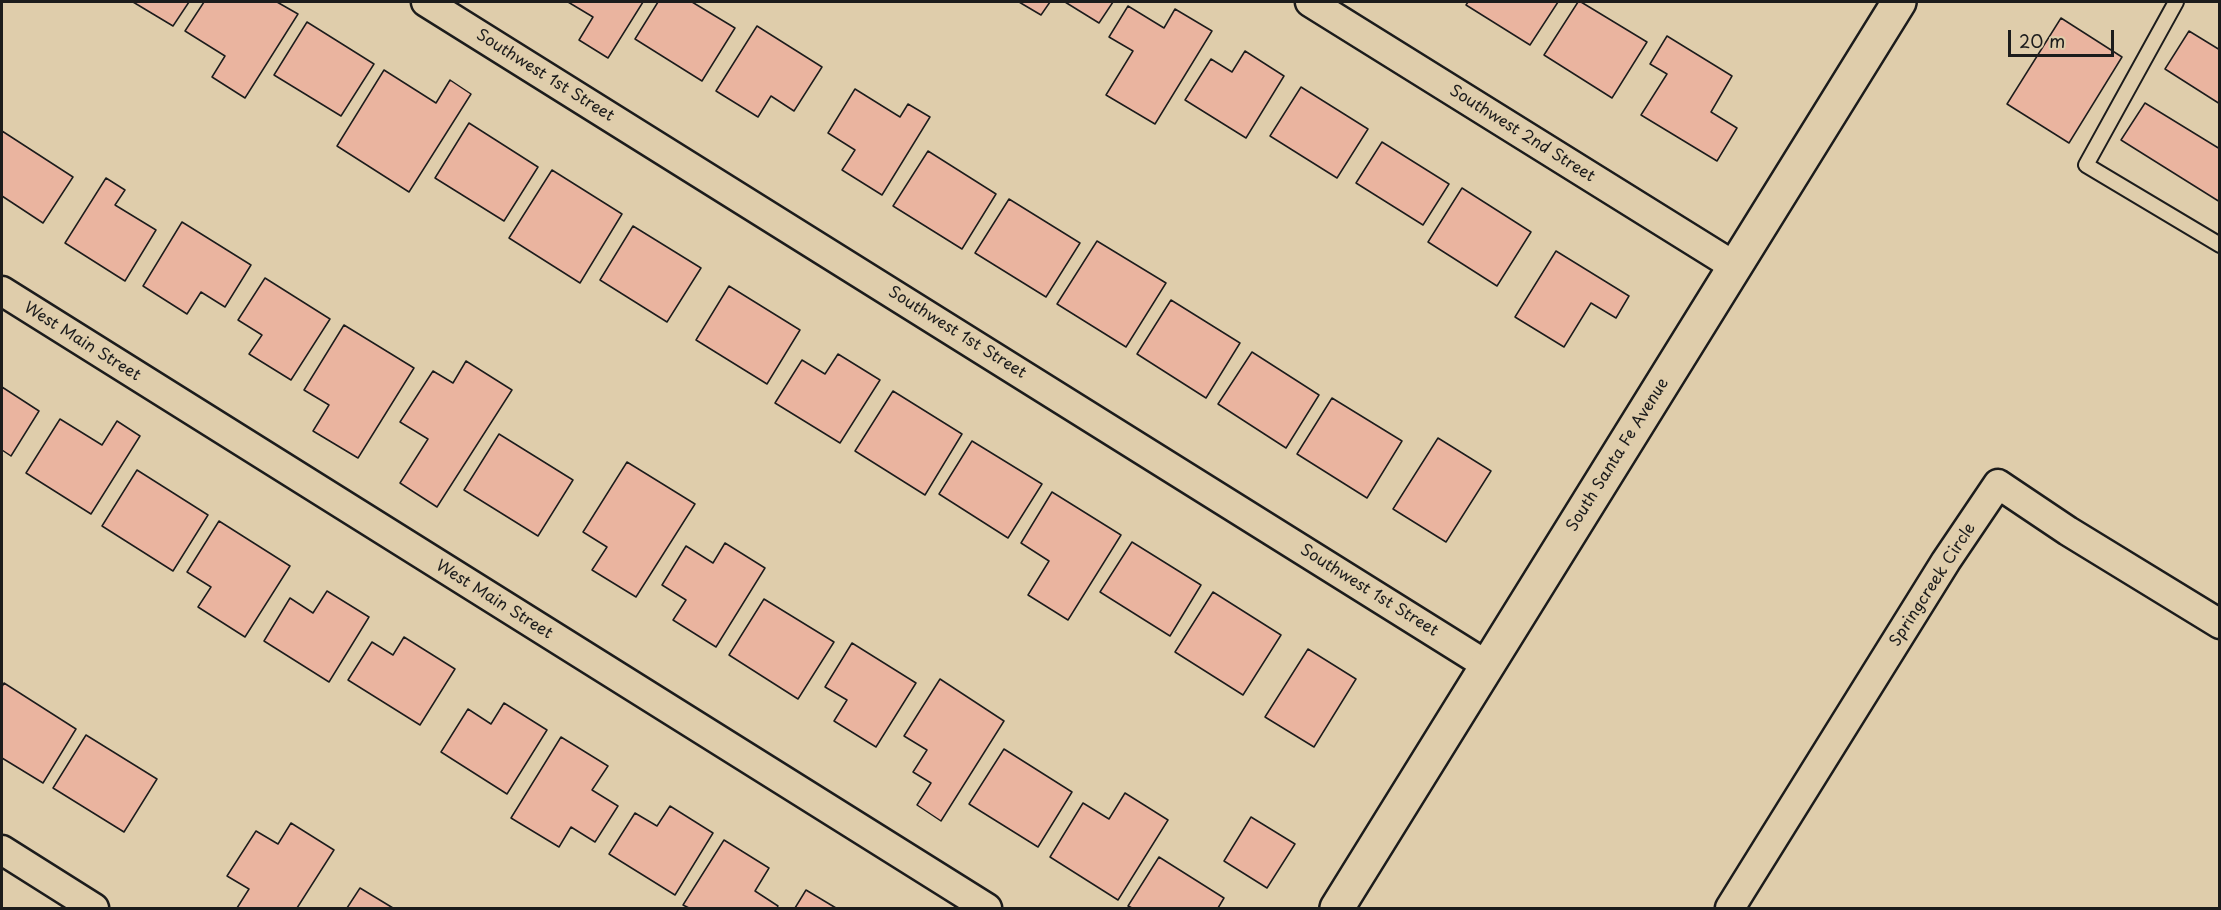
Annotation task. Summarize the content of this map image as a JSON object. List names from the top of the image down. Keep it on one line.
{"streets":{"main road":["South Santa Fe Avenue"],"street":["Southwest 1st Street","Southwest 2nd Street","West Main Street","Springcreek Circle"]},"crossings":[["Southwest 1st Street","South Santa Fe Avenue"],["Southwest 2nd Street","South Santa Fe Avenue"]],"scale_bar":"20 m"}
